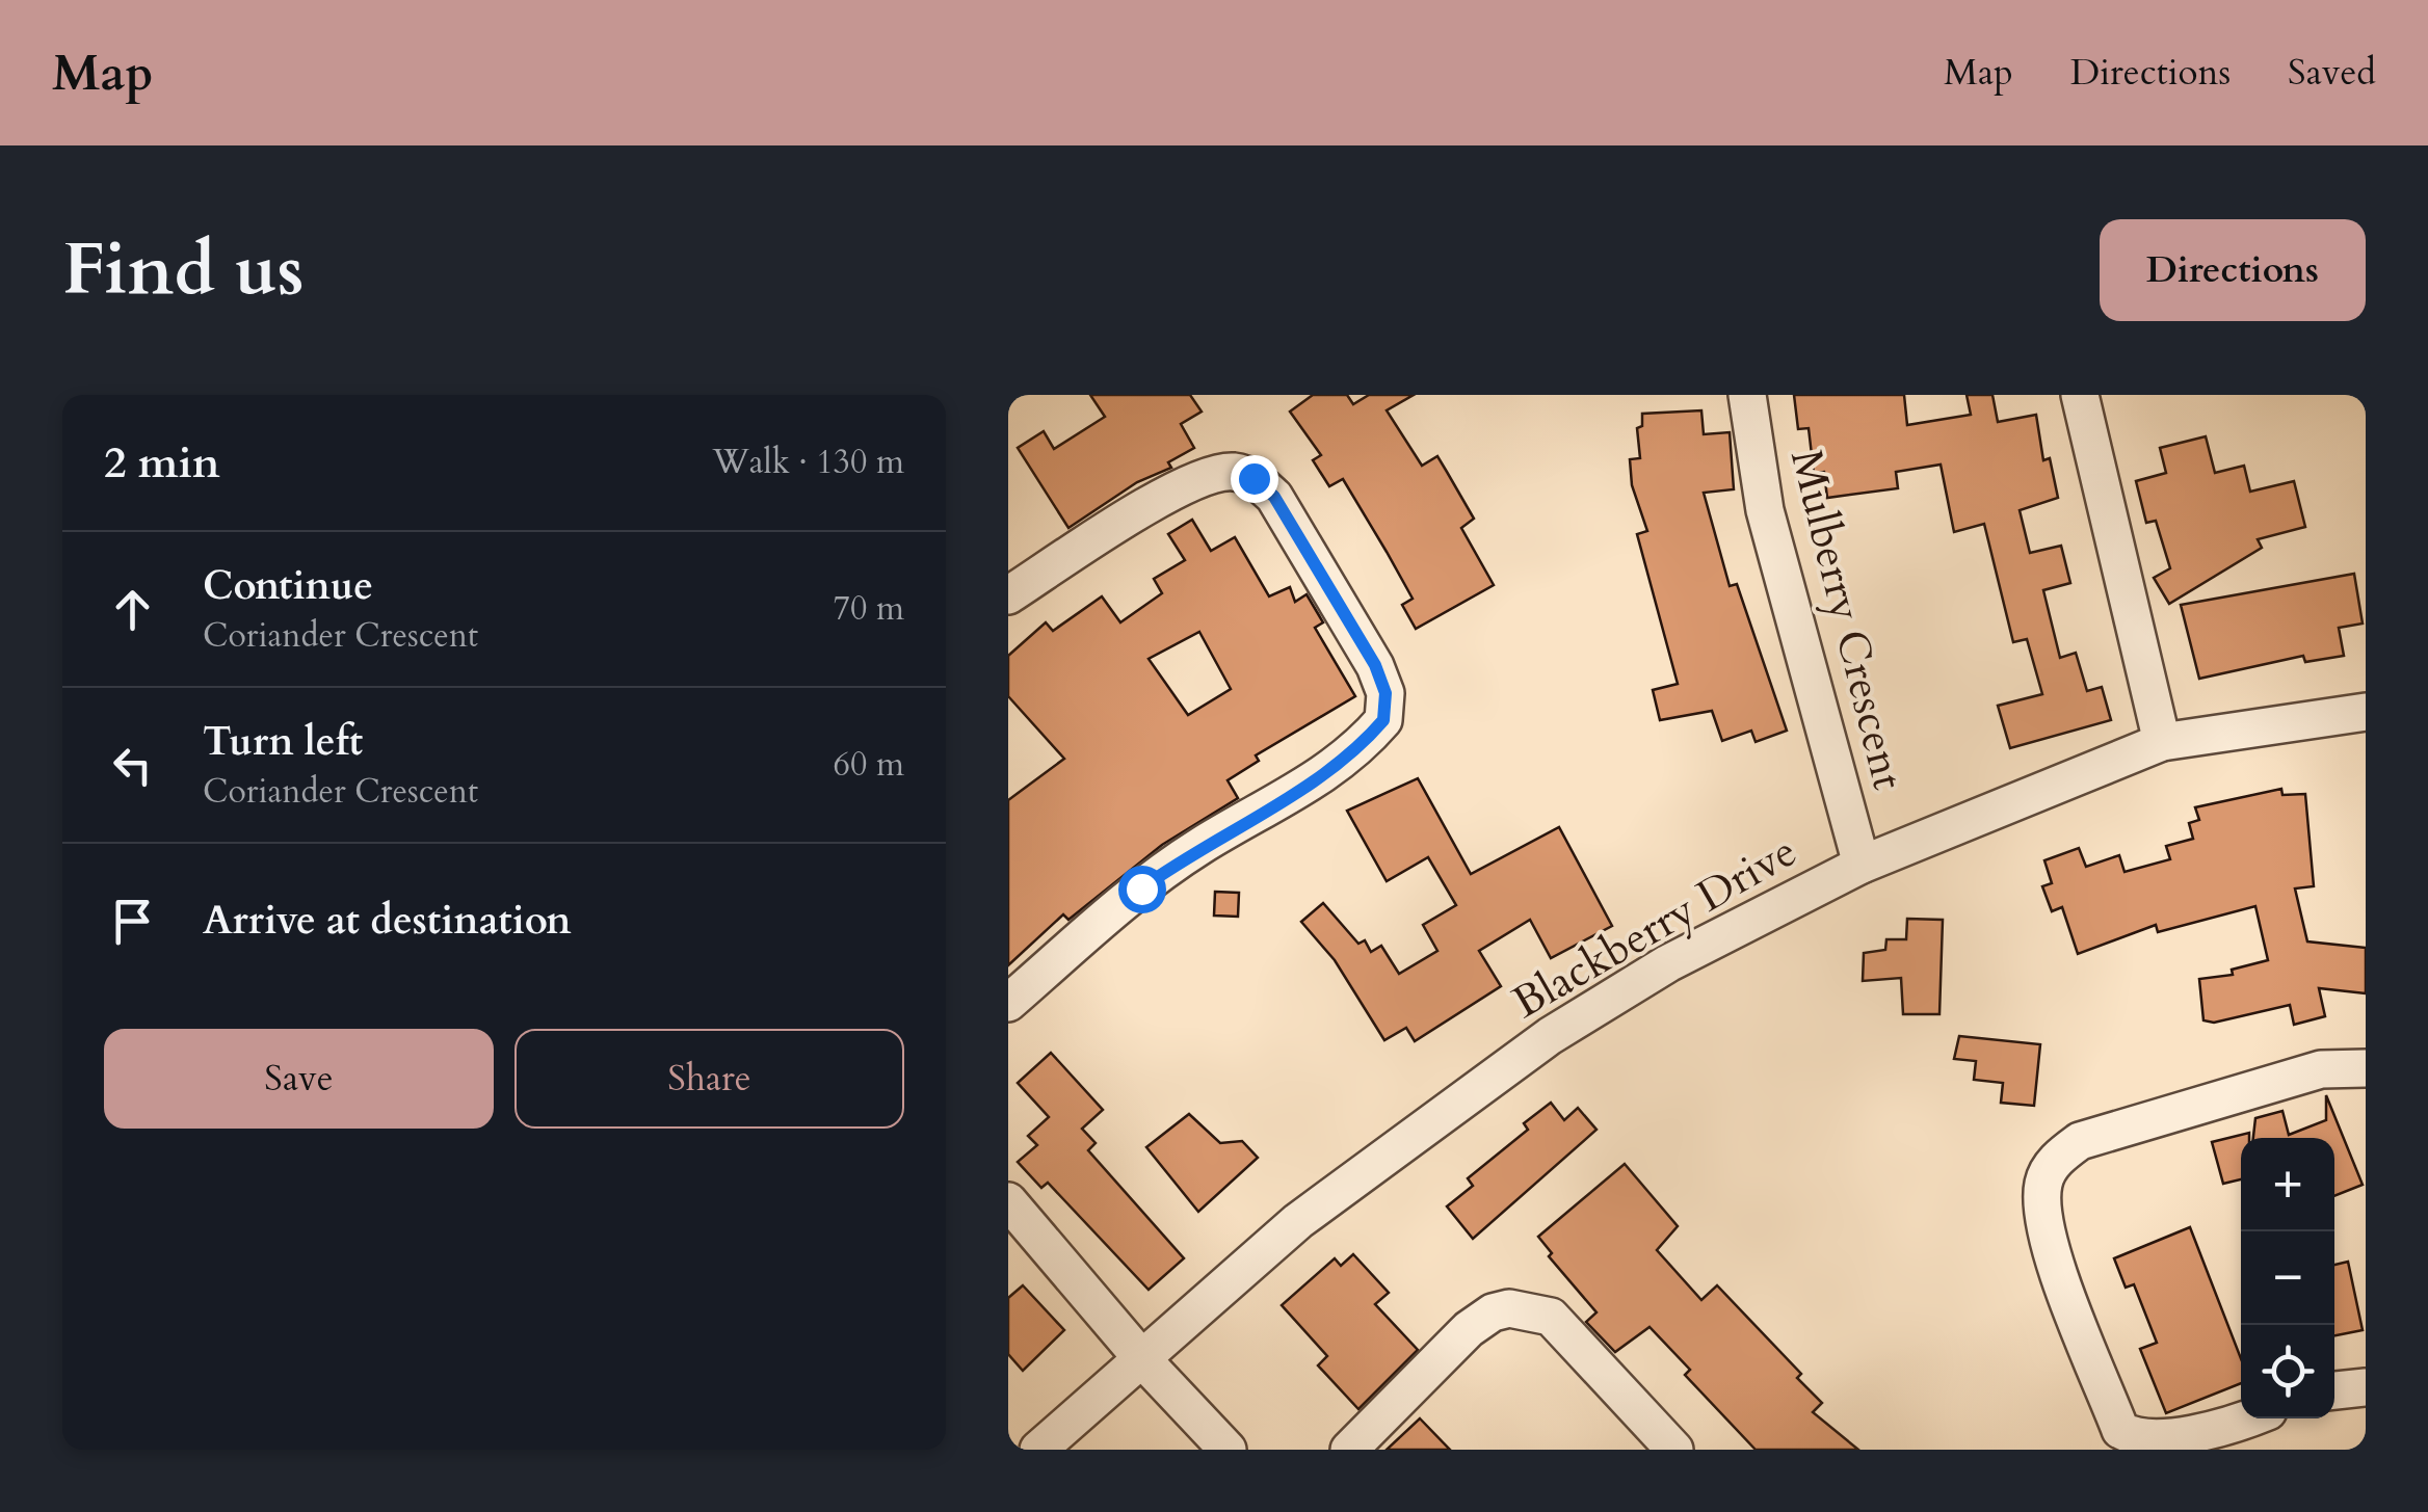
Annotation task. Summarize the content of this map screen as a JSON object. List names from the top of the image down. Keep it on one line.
{"streets":{"street":["Mulberry Crescent","Blackberry Drive"]},"crossings":[["Mulberry Crescent","Blackberry Drive"]],"page":{"header":"Map","nav":["Map","Directions","Saved"],"buttons":["Directions",["Save","Share"]],"title":"Find us","heading":["2 min","Walk · 130 m"],"list":[["Continue","Coriander Crescent","70 m"],["Turn left","Coriander Crescent","60 m"],"Arrive at destination"],"map_buttons":["+","−"]}}
